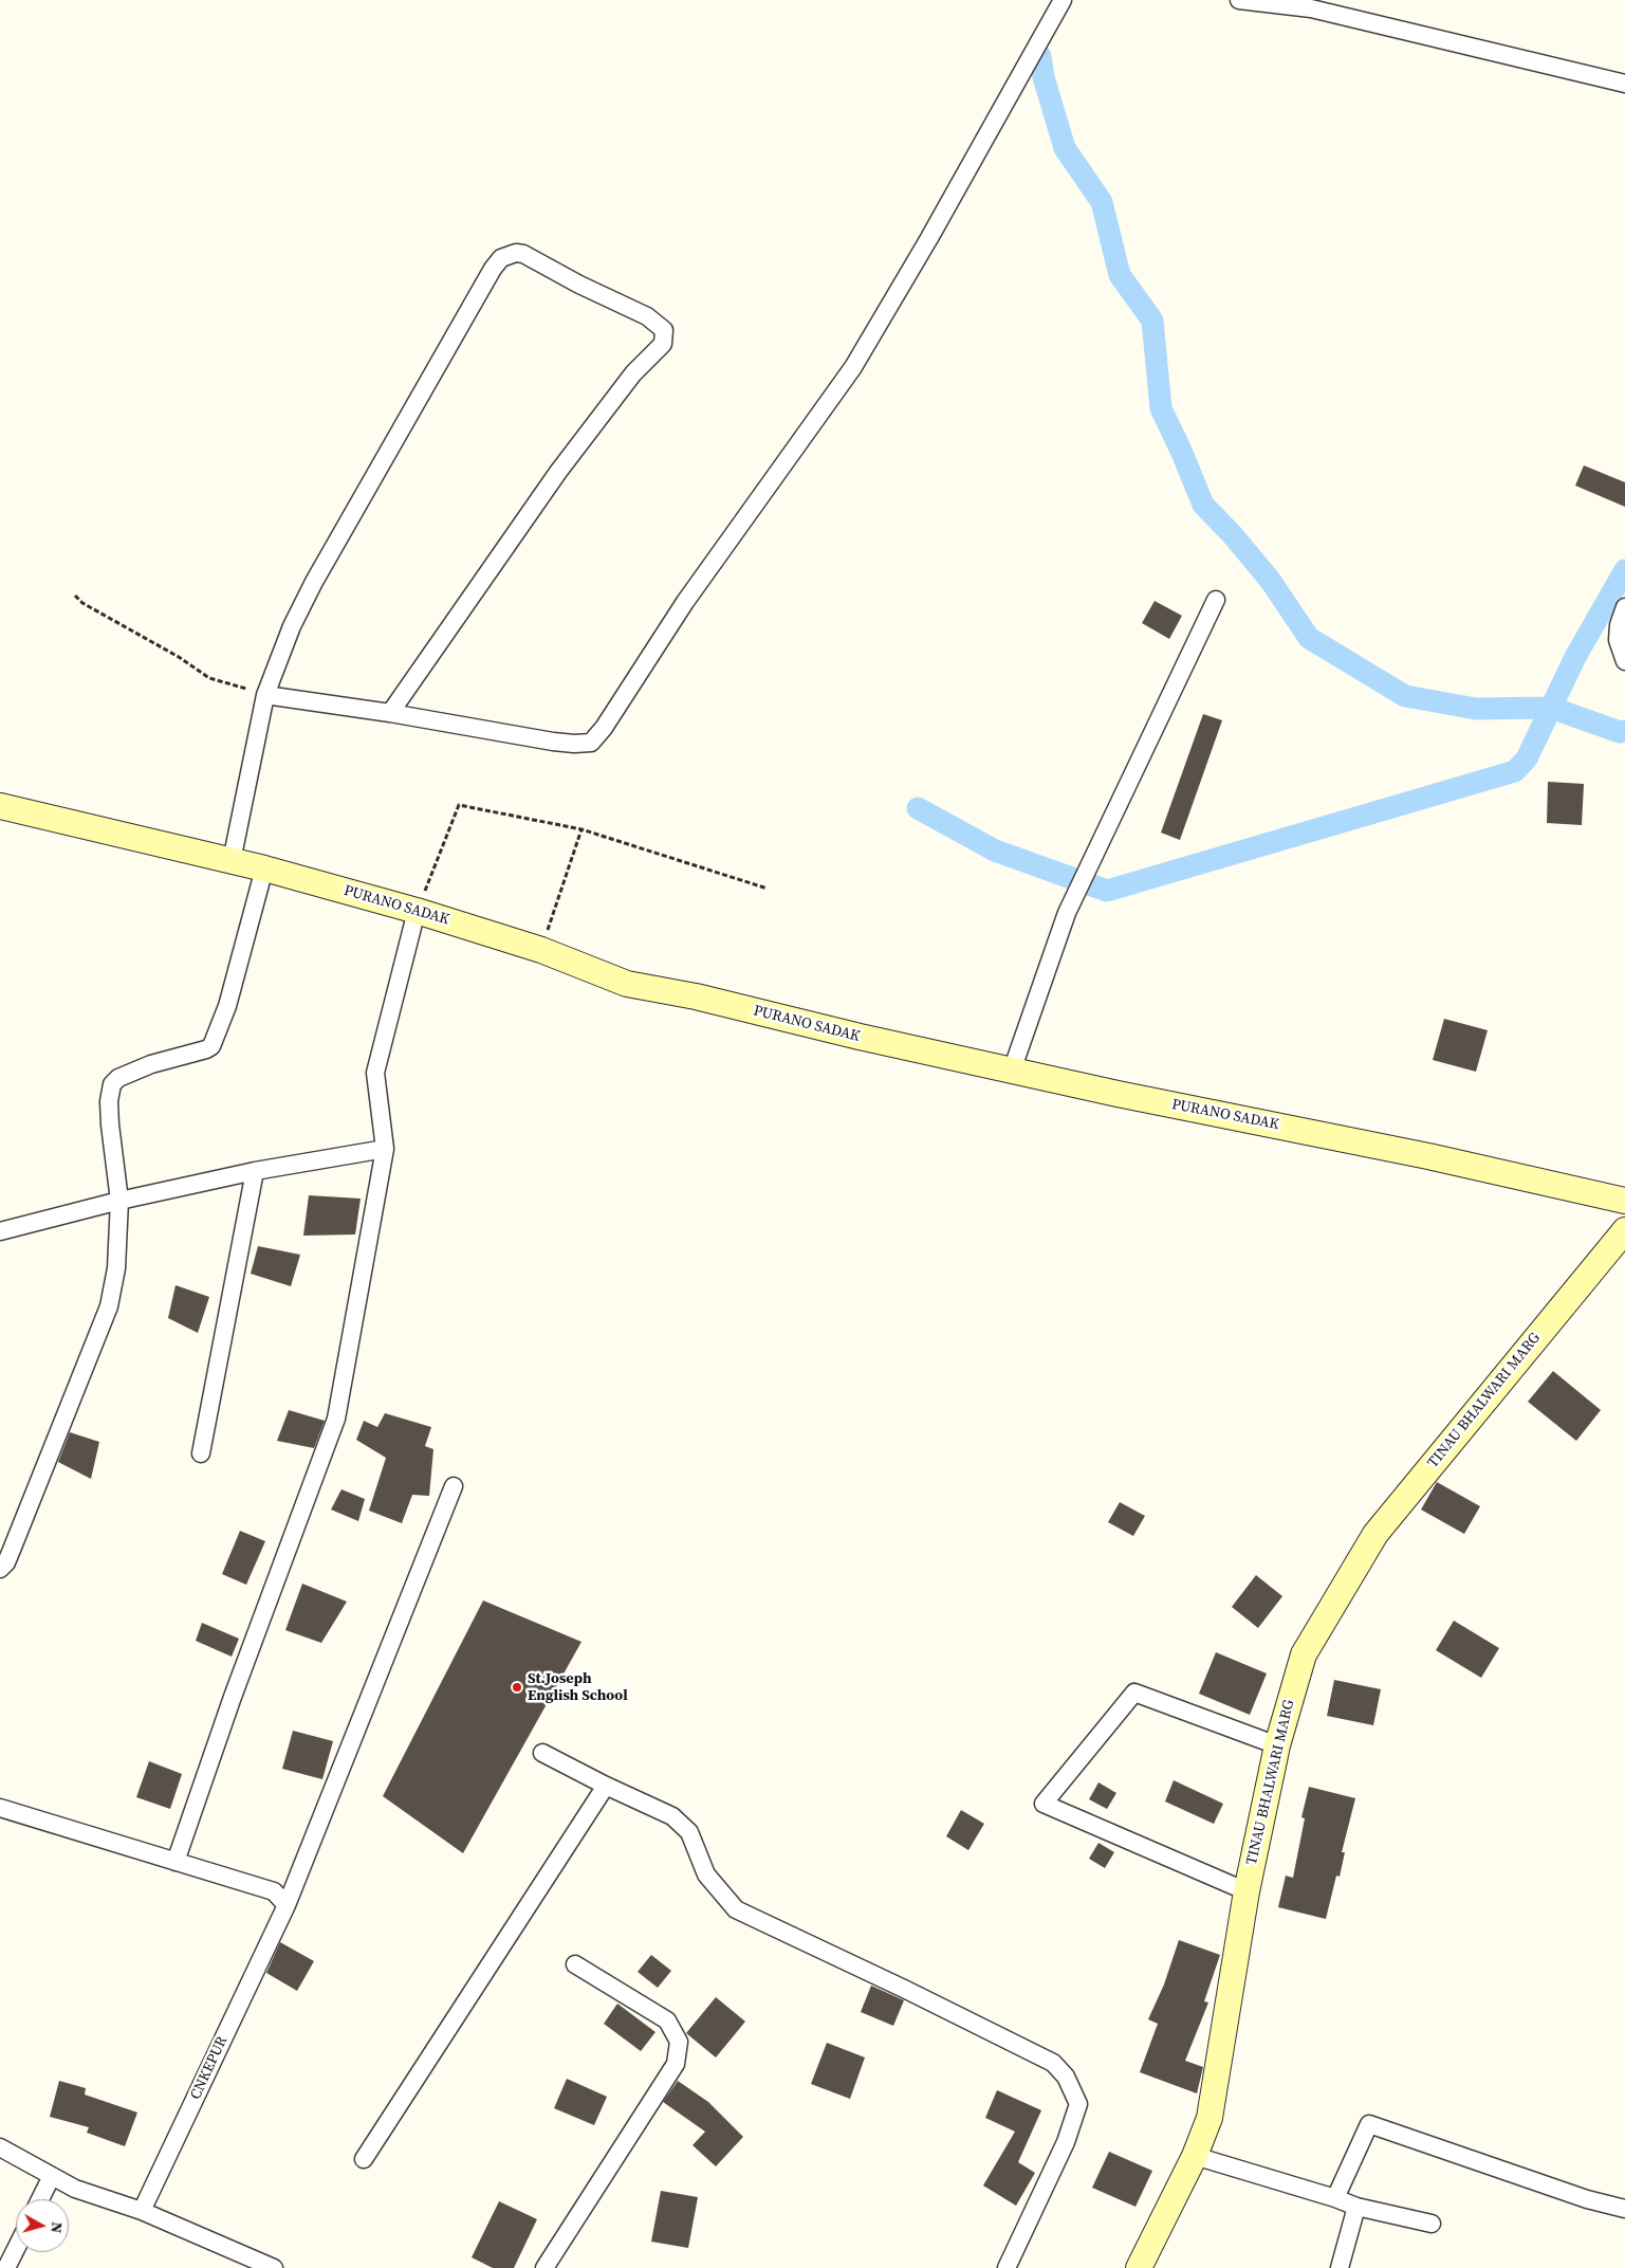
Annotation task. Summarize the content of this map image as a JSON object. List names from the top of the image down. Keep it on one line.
{"streets":{"main road":["PURANO SADAK","TINAU BHALWARI MARG"],"street":["CNKEPUR"]},"places":["St.Joseph English School"],"north":"right"}
